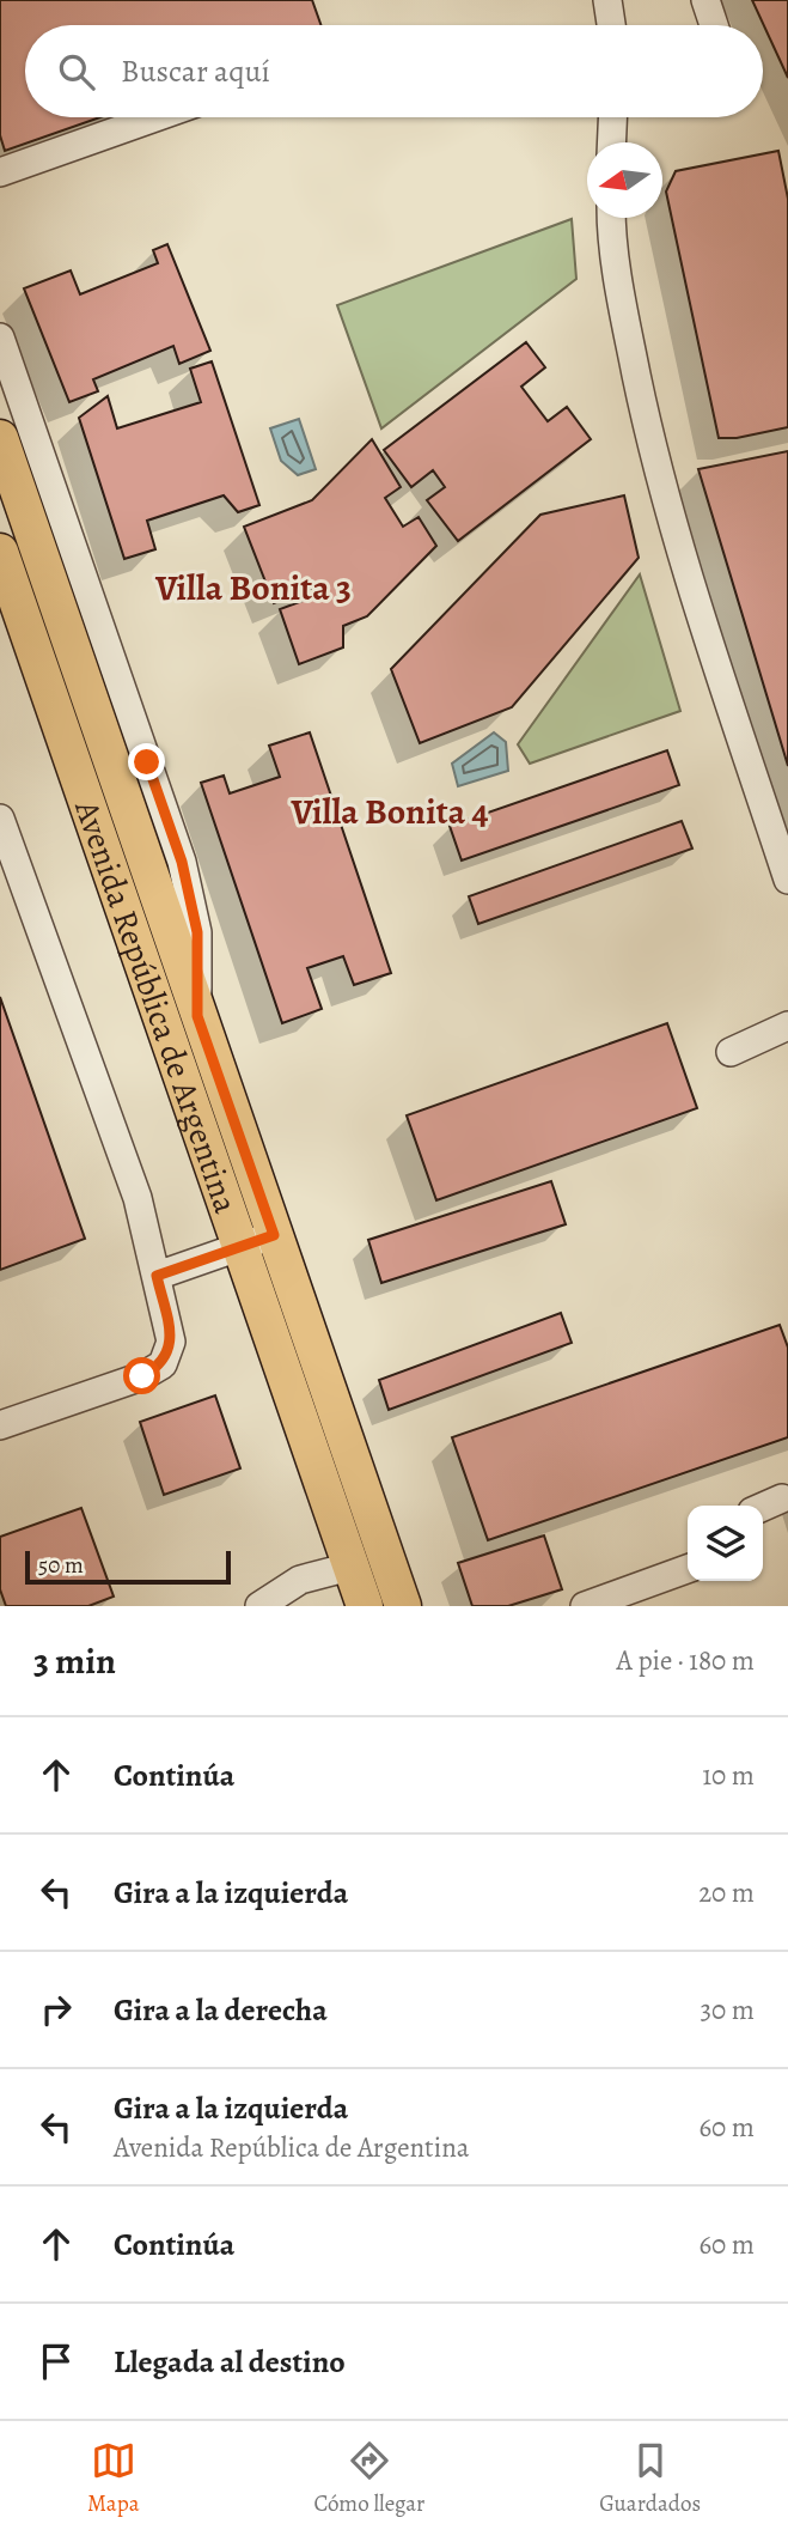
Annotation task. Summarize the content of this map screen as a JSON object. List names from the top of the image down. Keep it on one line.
{"streets":{"main road":["Avenida República de Argentina"]},"districts":["Villa Bonita 3","Villa Bonita 4"],"scale_bar":"50 m","north":"left","page":{"search":"Buscar aquí","scale":"50 m","heading":["3 min","A pie · 180 m"],"list":[["Continúa","10 m"],["Gira a la izquierda","20 m"],["Gira a la derecha","30 m"],["Gira a la izquierda","Avenida República de Argentina","60 m"],["Continúa","60 m"],"Llegada al destino"],"nav":["Mapa","Cómo llegar","Guardados"]}}
